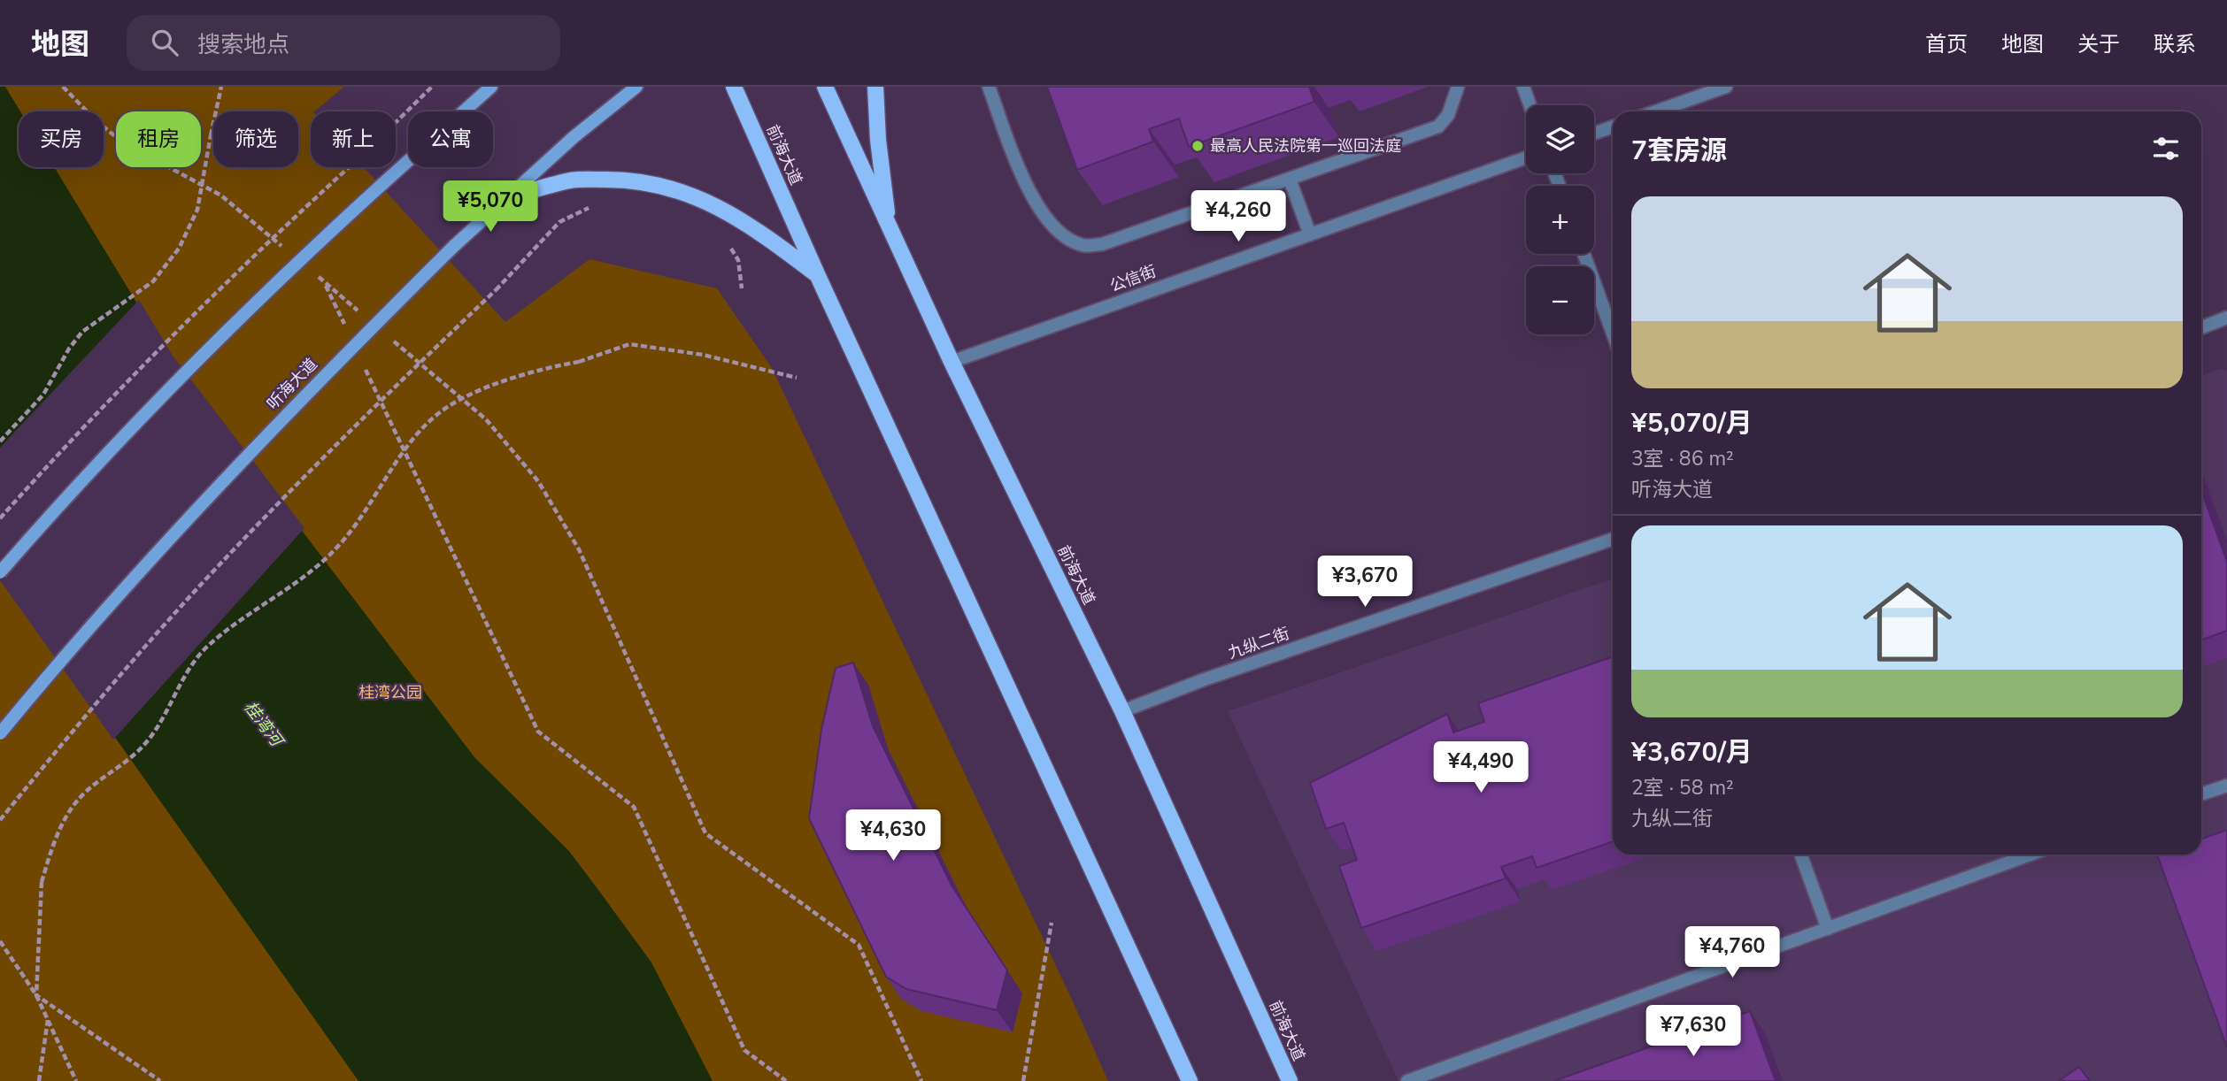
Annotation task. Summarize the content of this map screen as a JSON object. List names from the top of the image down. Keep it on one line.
{"streets":{"main road":["前海大道","听海大道"],"street":["公信街","九纵二街"]},"crossings":[["前海大道","公信街"],["前海大道","九纵二街"]],"water":["桂湾河"],"parks":["桂湾公园"],"places":["最高人民法院第一巡回法庭"],"page":{"header":"地图","search":"搜索地点","nav":["首页","地图","关于","联系"],"map_buttons":["+","−"],"chip":["买房","租房","筛选","新上","公寓"],"heading":"7套房源","price":["¥5,070","¥4,260","¥3,670","¥4,490","¥4,630","¥4,760","¥7,630"],"list":[{"name":"¥5,070/月","note":"3室 · 86 m² · 听海大道"},{"name":"¥3,670/月","note":"2室 · 58 m² · 九纵二街"}]}}
